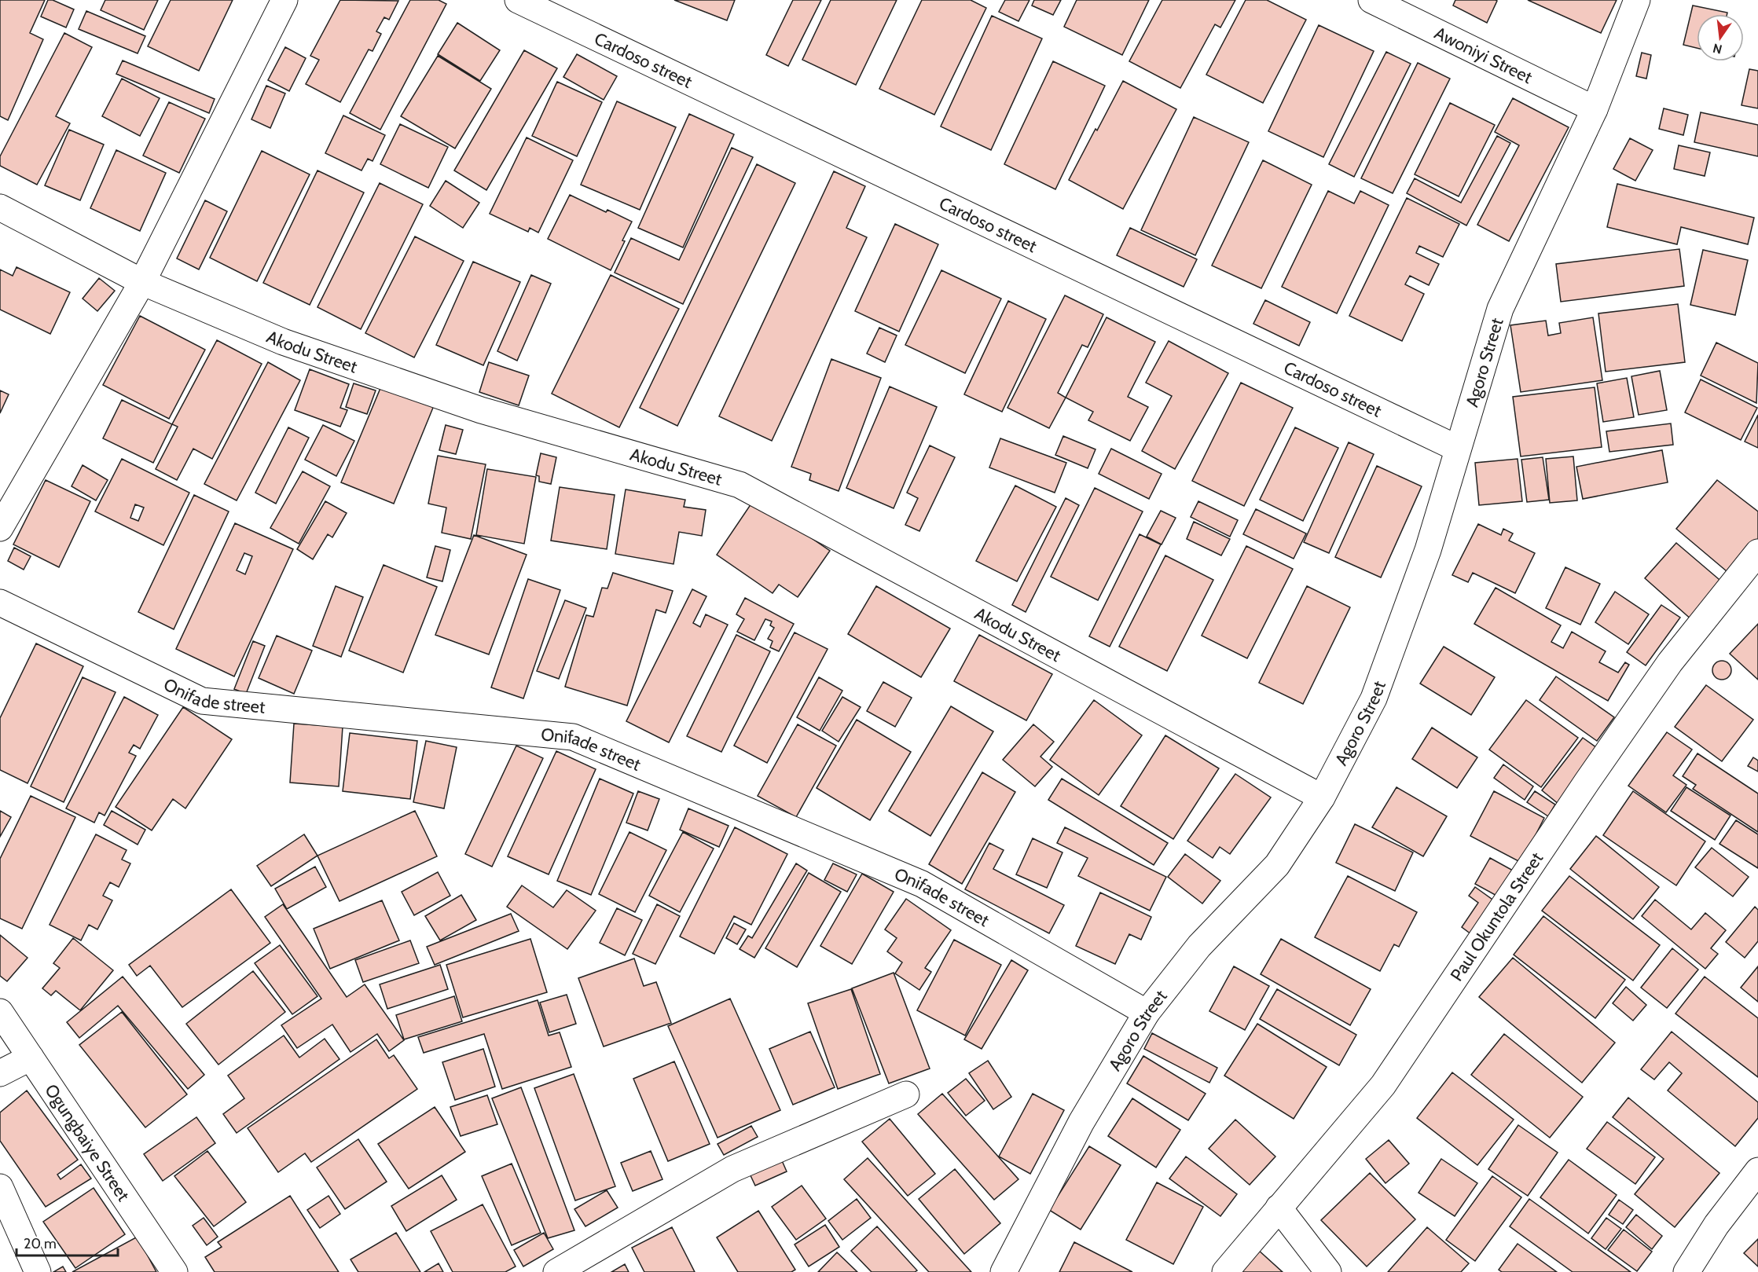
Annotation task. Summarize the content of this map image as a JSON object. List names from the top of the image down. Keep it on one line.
{"streets":{"street":["Awoniyi Street","Cardoso street","Akodu Street","Agoro Street","Onifade street","Paul Okuntola Street","Ogungbaiye Street"]},"crossings":[["Awoniyi Street","Agoro Street"],["Cardoso street","Agoro Street"],["Akodu Street","Agoro Street"],["Agoro Street","Onifade street"]],"scale_bar":"20 m","north":"bottom"}
